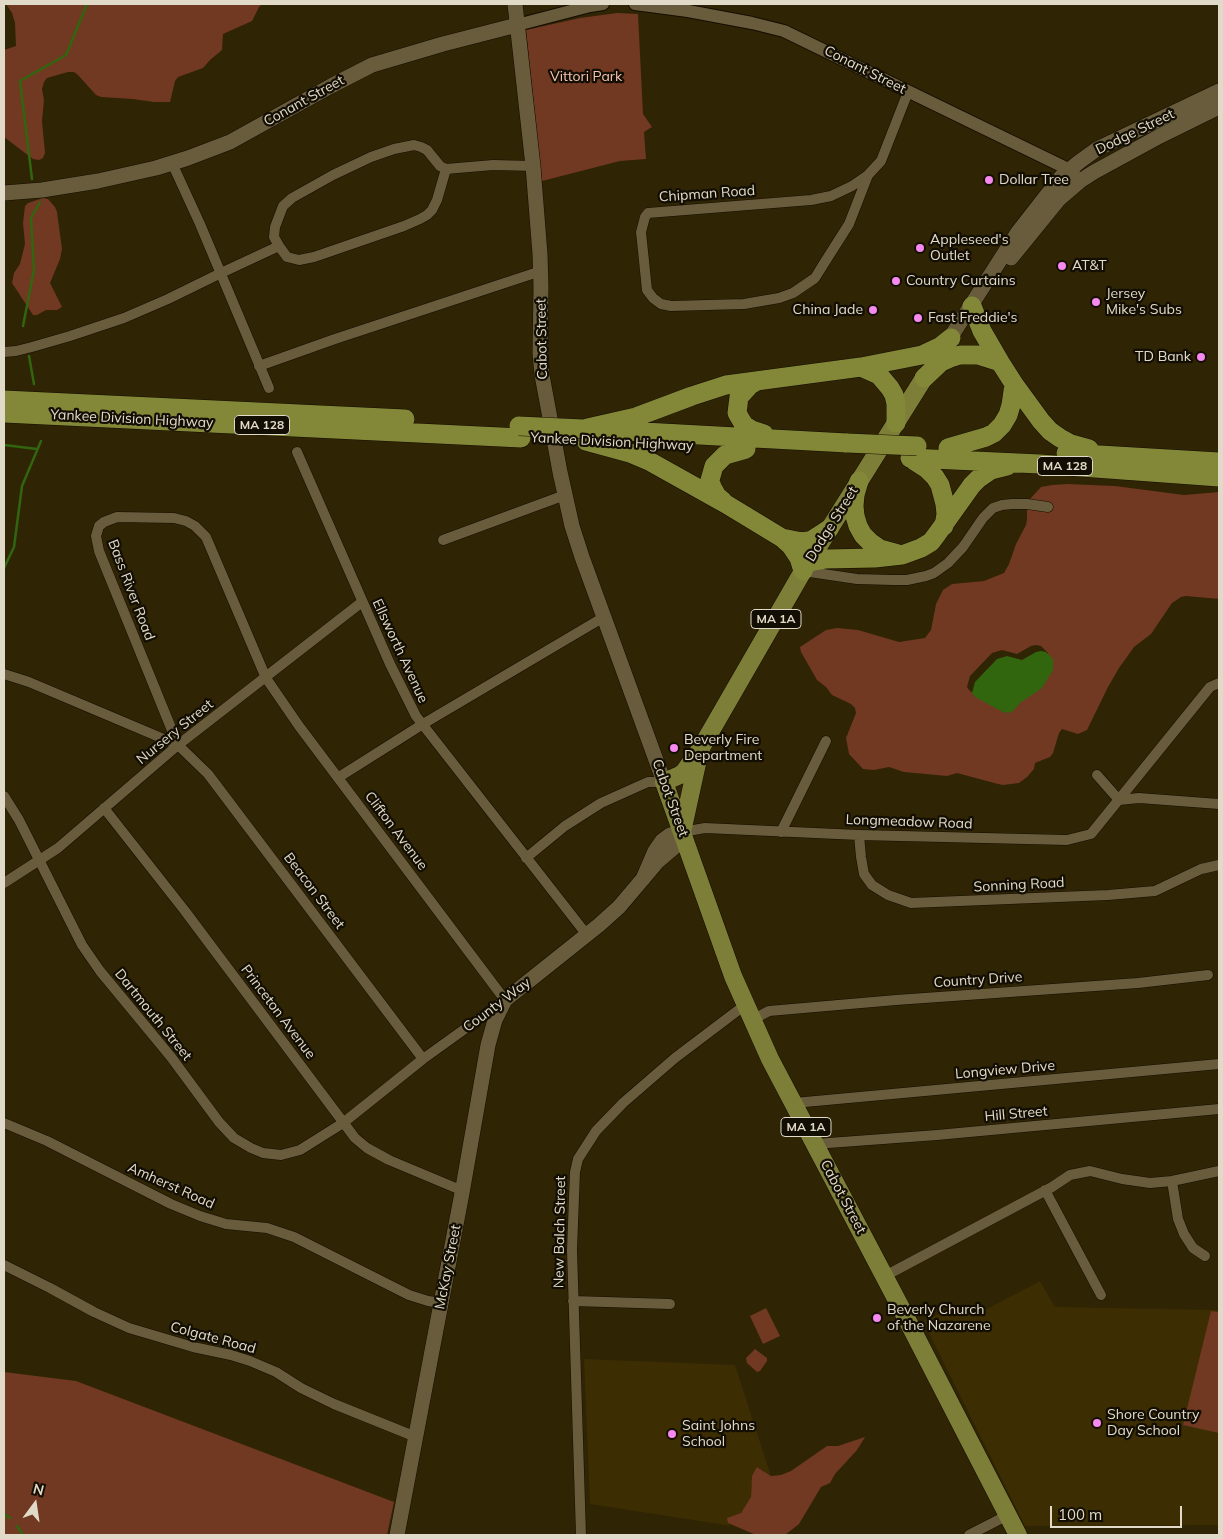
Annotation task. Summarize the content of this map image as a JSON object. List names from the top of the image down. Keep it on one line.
{"streets":{"highway":["Dodge Street","Cabot Street","Yankee Division Highway","MA 128","MA 1A"],"main road":["Conant Street","County Way","McKay Street"],"street":["Chipman Road","Bass River Road","Ellsworth Avenue","Nursery Street","Longmeadow Road","Clifton Avenue","Sonning Road","Beacon Street","Country Drive","Princeton Avenue","Dartmouth Street","Longview Drive","Hill Street","Amherst Road","New Balch Street","Colgate Road"]},"crossings":[["Conant Street","Dodge Street"],["Conant Street","Chipman Road"],["Conant Street","Cabot Street"],["Dodge Street","Cabot Street"],["Dodge Street","Longmeadow Road"],["Dodge Street","County Way"],["Cabot Street","Longmeadow Road"],["Cabot Street","Country Drive"],["Cabot Street","County Way"],["Cabot Street","Longview Drive"],["Cabot Street","Hill Street"],["Cabot Street","New Balch Street"],["Bass River Road","Nursery Street"],["Bass River Road","Clifton Avenue"],["Bass River Road","Beacon Street"],["Ellsworth Avenue","Nursery Street"],["Ellsworth Avenue","County Way"],["Nursery Street","Clifton Avenue"],["Nursery Street","Beacon Street"],["Nursery Street","Princeton Avenue"],["Nursery Street","Dartmouth Street"],["Longmeadow Road","Sonning Road"],["Longmeadow Road","County Way"],["Clifton Avenue","County Way"],["Clifton Avenue","McKay Street"],["Beacon Street","County Way"],["Country Drive","New Balch Street"],["County Way","Princeton Avenue"],["County Way","Dartmouth Street"],["County Way","McKay Street"],["Princeton Avenue","Dartmouth Street"],["Princeton Avenue","McKay Street"],["Amherst Road","McKay Street"],["McKay Street","Colgate Road"]],"parks":["Vittori Park"],"places":["Dollar Tree","Appleseed's Outlet","AT&T","Country Curtains","Jersey Mike's Subs","China Jade","Fast Freddie's","TD Bank","Beverly Fire Department","Beverly Church of the Nazarene","Shore Country Day School","Saint Johns School"],"scale_bar":"100 m","north":"top"}
